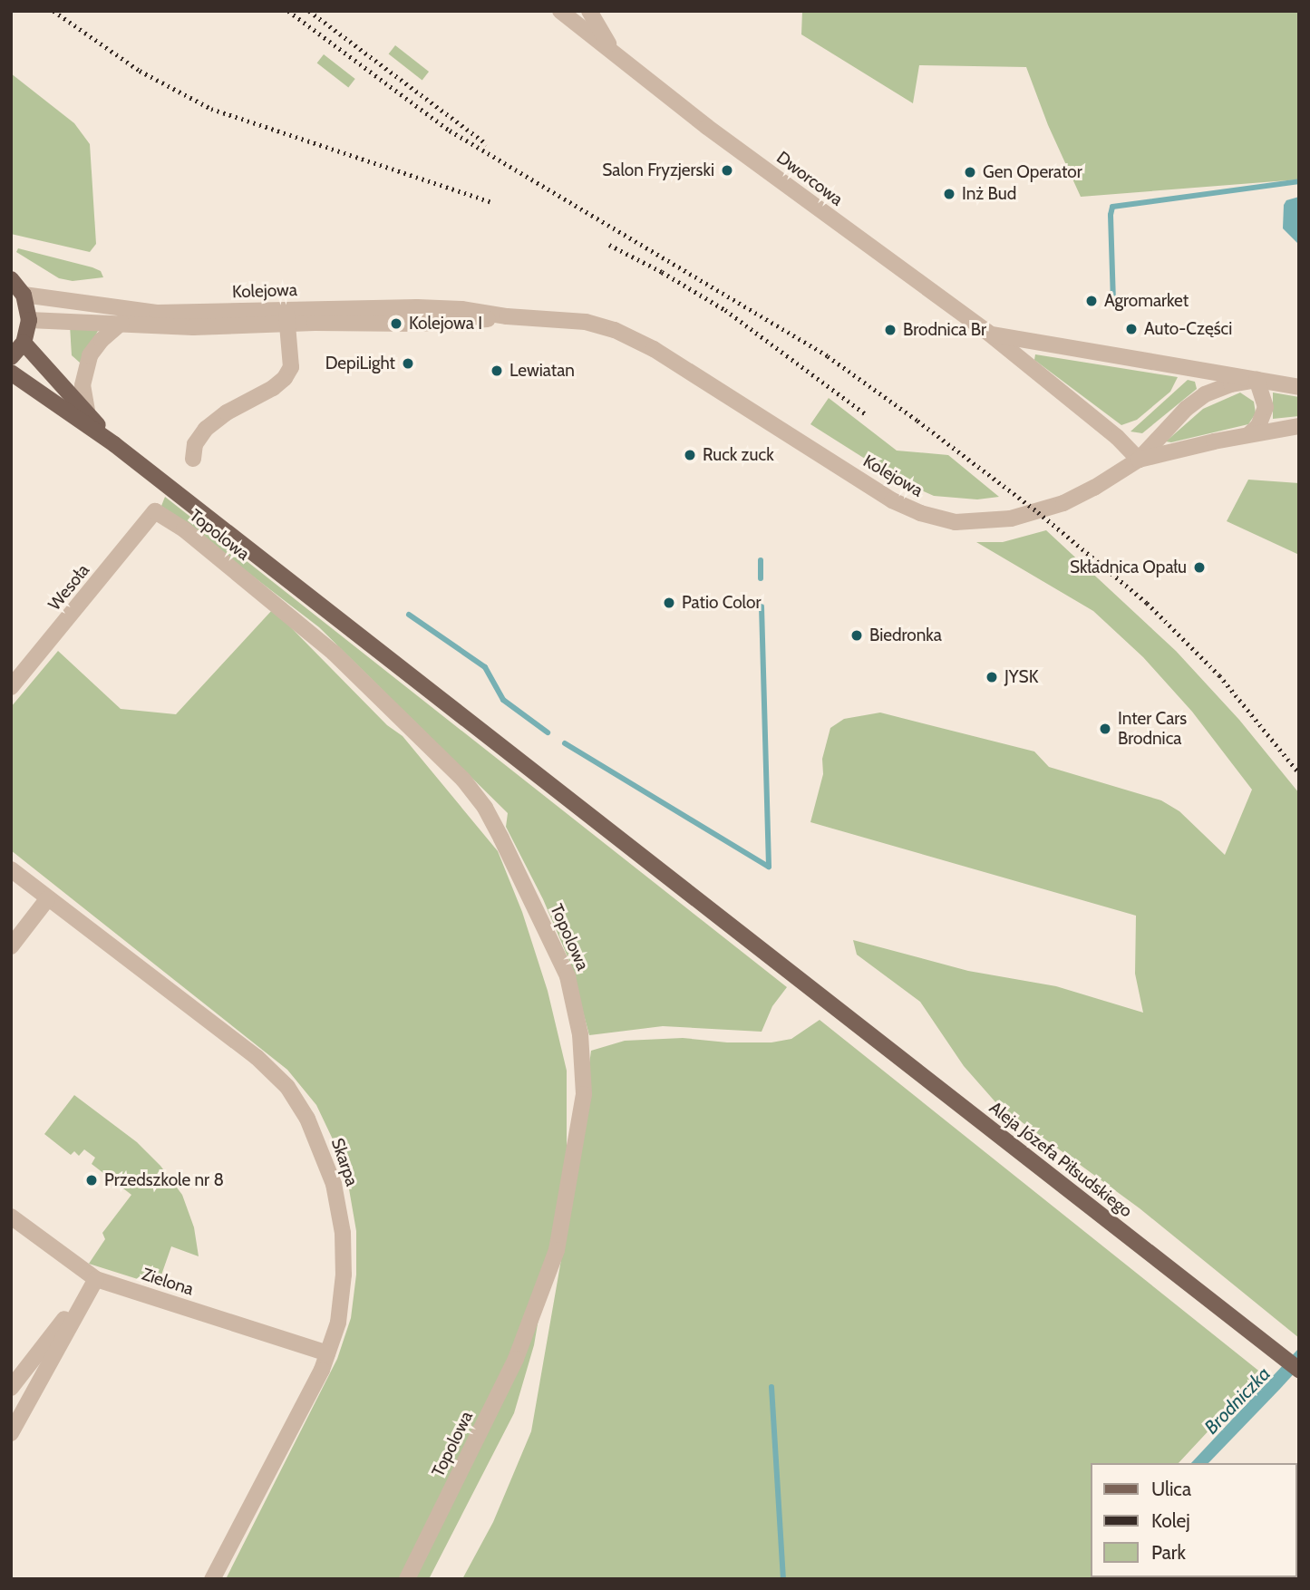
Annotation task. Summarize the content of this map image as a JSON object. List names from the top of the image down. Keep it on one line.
{"streets":{"main road":["Aleja Józefa Piłsudskiego"],"street":["Dworcowa","Kolejowa","Topolowa","Wesoła","Skarpa","Zielona"]},"crossings":[["Dworcowa","Kolejowa"],["Topolowa","Wesoła"],["Skarpa","Zielona"]],"water":["Brodniczka"],"places":["Salon Fryzjerski","Gen Operator","Inż Bud","Agromarket","Kolejowa I","Auto-Części","Brodnica Br","DepiLight","Lewiatan","Ruck zuck","Składnica Opału","Patio Color","Biedronka","JYSK","Inter Cars Brodnica","Przedszkole nr 8"],"legend":["Ulica","Kolej","Park"]}
